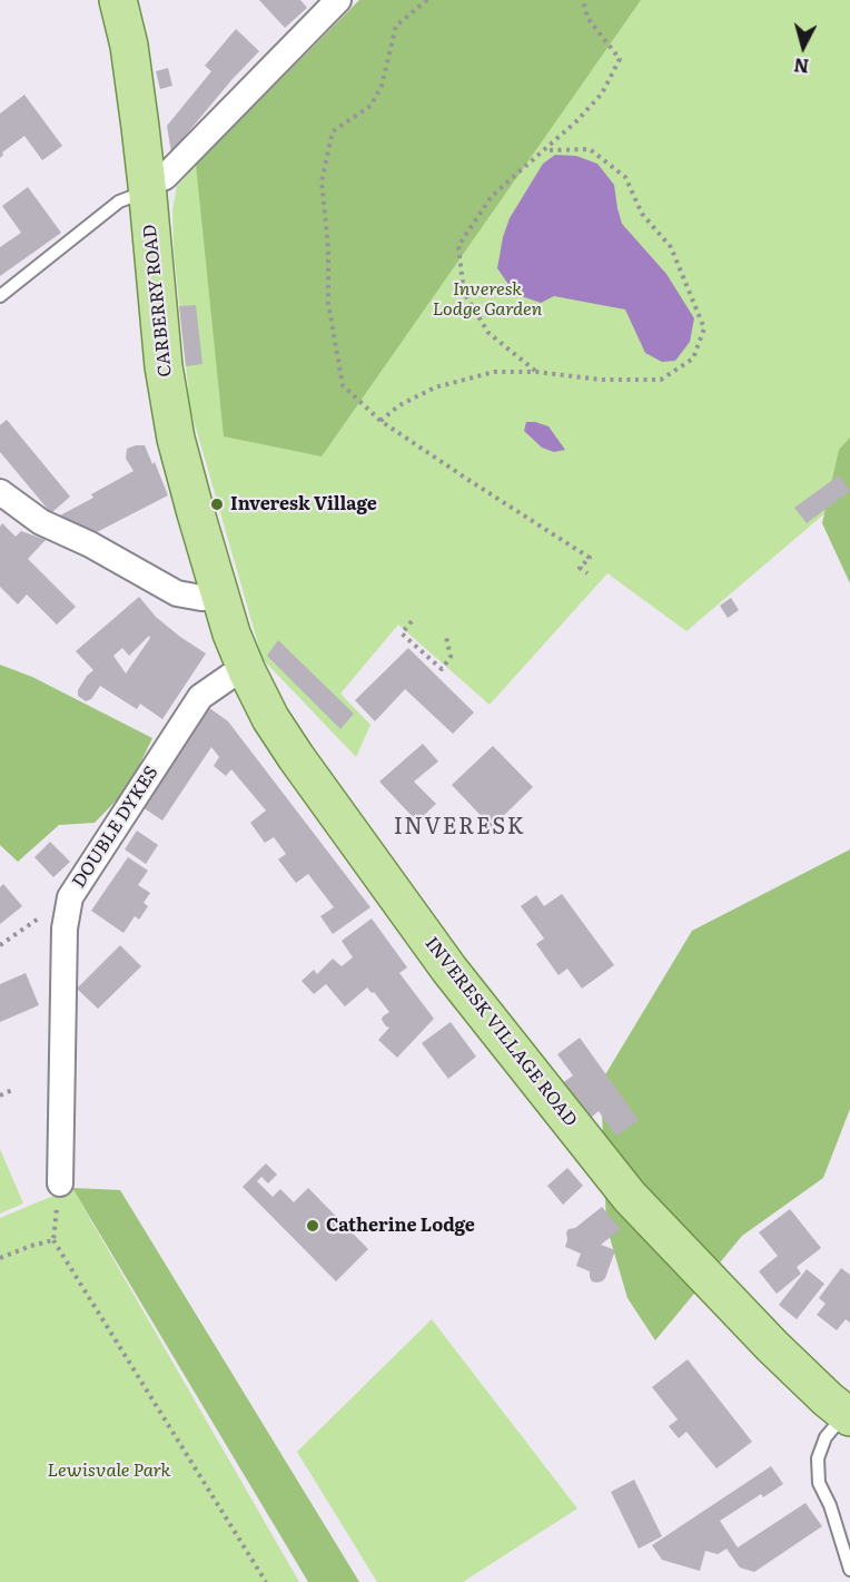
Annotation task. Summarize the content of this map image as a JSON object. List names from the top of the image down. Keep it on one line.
{"streets":{"main road":["CARBERRY ROAD","INVERESK VILLAGE ROAD"],"street":["DOUBLE DYKES"]},"crossings":[["CARBERRY ROAD","INVERESK VILLAGE ROAD"],["DOUBLE DYKES","INVERESK VILLAGE ROAD"]],"districts":["INVERESK"],"parks":["Inveresk Lodge Garden","Lewisvale Park"],"places":["Inveresk Village","Catherine Lodge"],"north":"bottom"}
